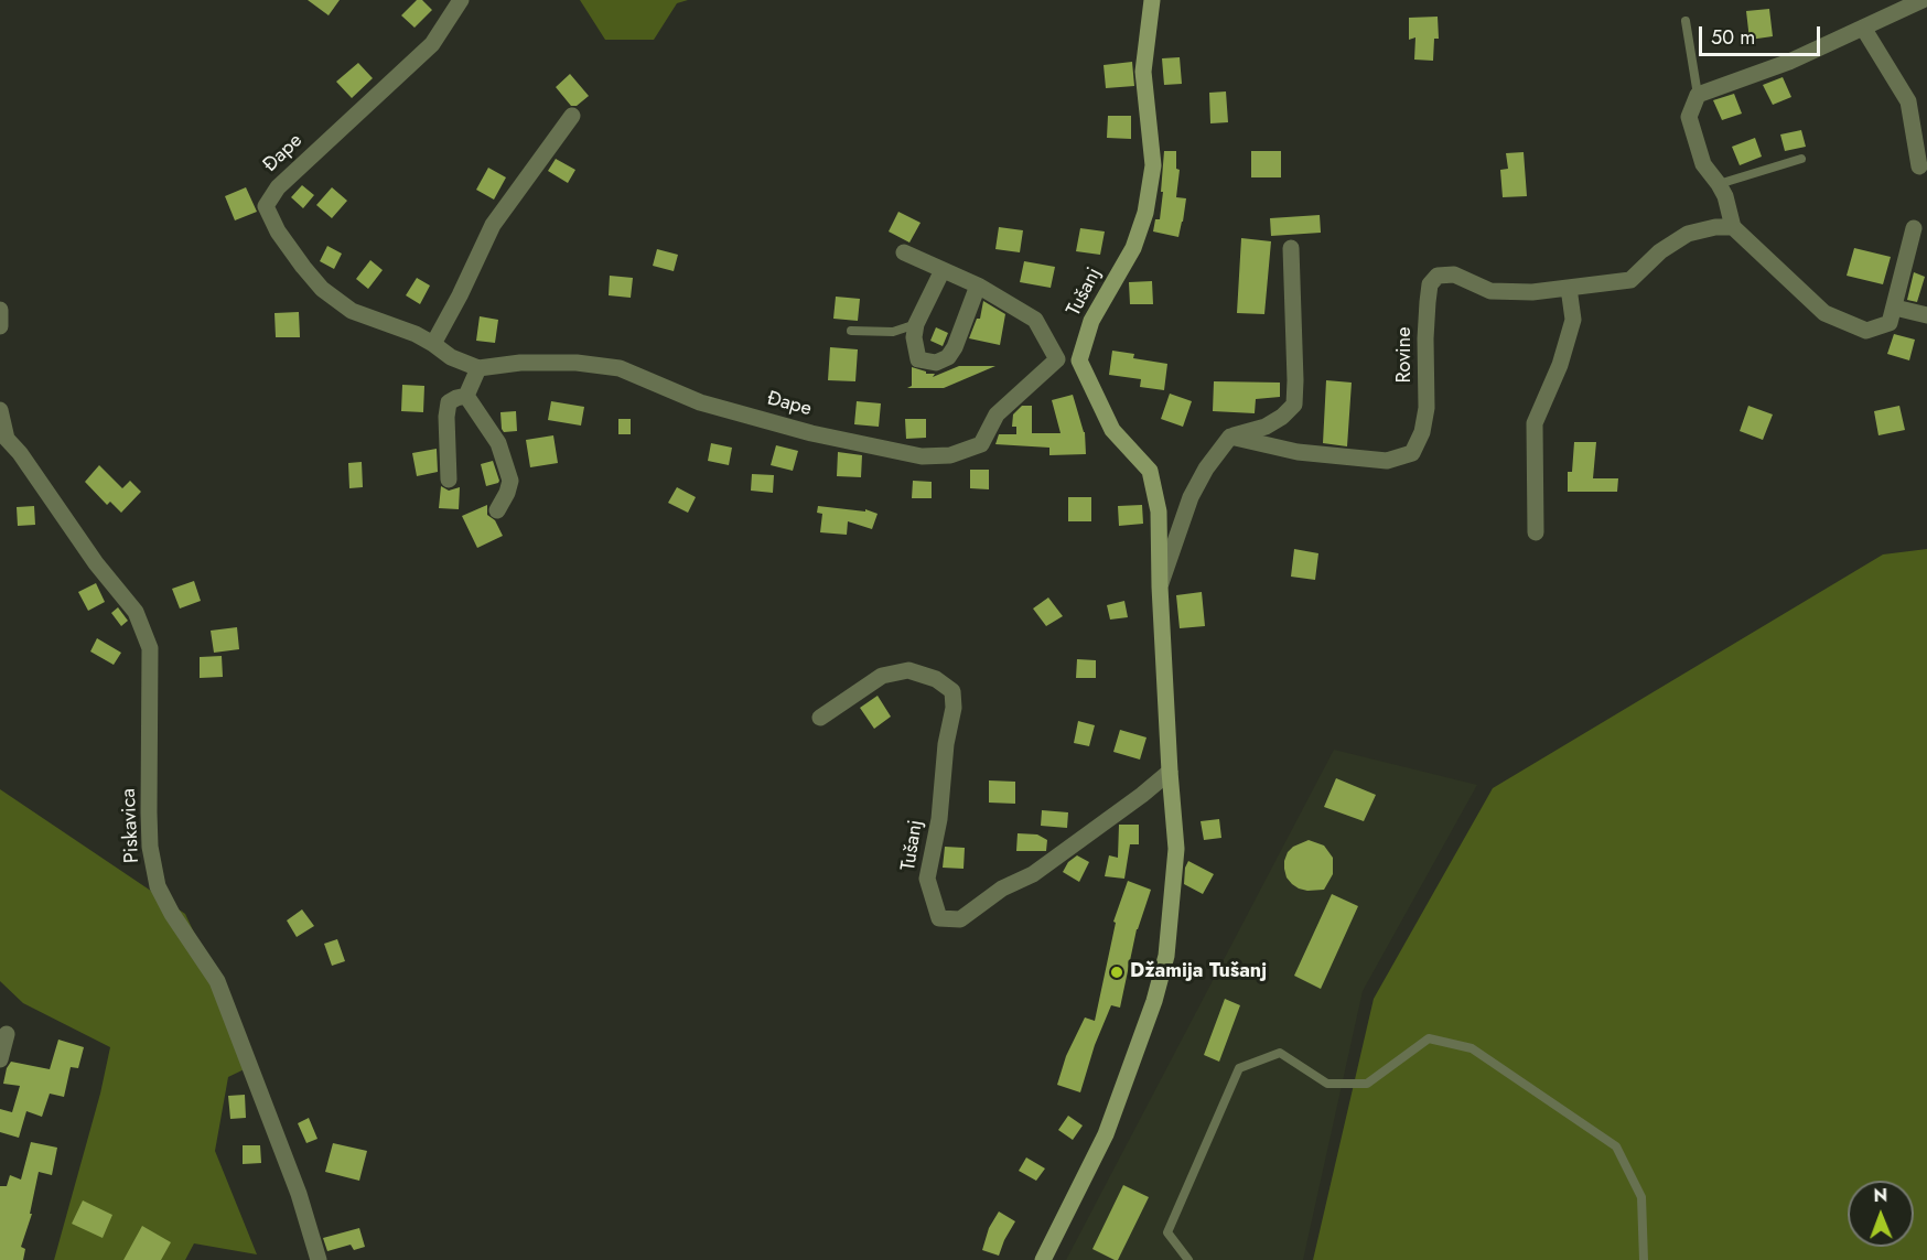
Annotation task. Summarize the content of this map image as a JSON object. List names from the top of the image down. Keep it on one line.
{"streets":{"street":["Đape","Tušanj","Rovine","Piskavica"]},"places":["Džamija Tušanj"],"scale_bar":"50 m","north":"top"}
